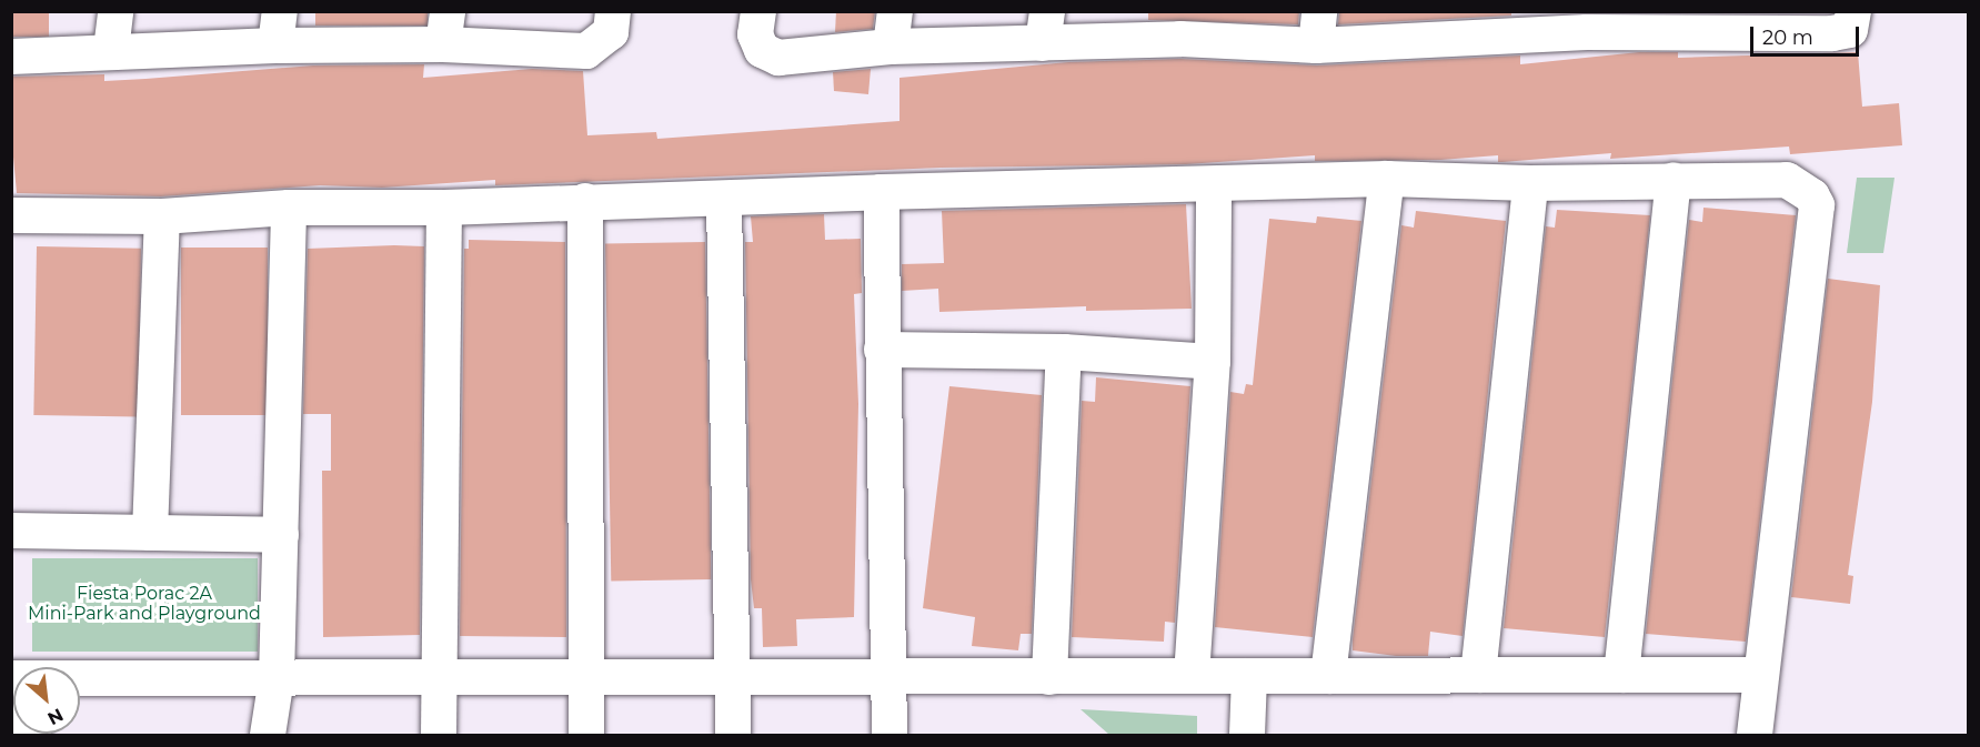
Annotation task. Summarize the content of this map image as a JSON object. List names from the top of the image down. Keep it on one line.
{"parks":["Fiesta Porac 2A Mini-Park and Playground"],"scale_bar":"20 m","north":"bottom right"}
